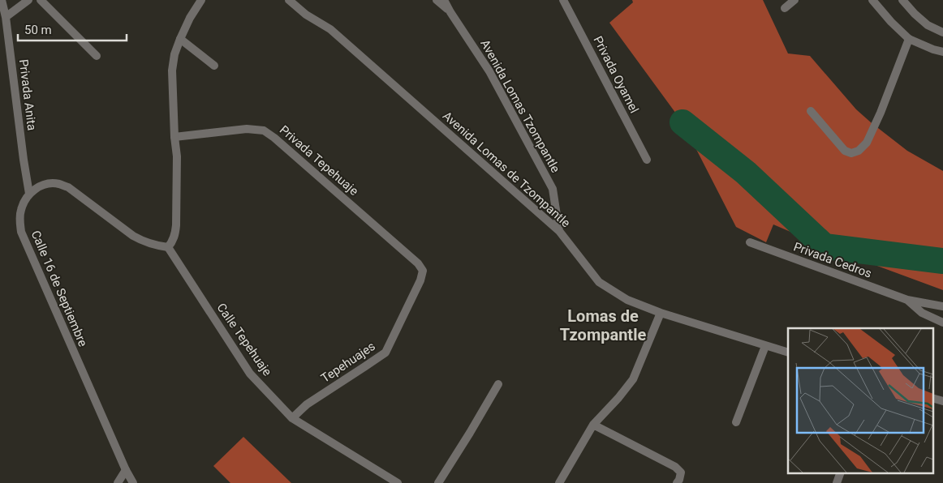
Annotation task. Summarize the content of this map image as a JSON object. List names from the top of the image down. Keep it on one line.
{"streets":{"street":["Privada Oyamel","Privada Anita","Avenida Lomas Tzompantle","Privada Tepehuaje","Avenida Lomas de Tzompantle","Privada Cedros","Calle 16 de Septiembre","Calle Tepehuaje","Tepehuajes"]},"crossings":[["Privada Anita","Calle 16 de Septiembre"],["Avenida Lomas Tzompantle","Avenida Lomas de Tzompantle"],["Privada Tepehuaje","Tepehuajes"],["Calle Tepehuaje","Tepehuajes"]],"districts":["Lomas de Tzompantle"],"scale_bar":"50 m"}
